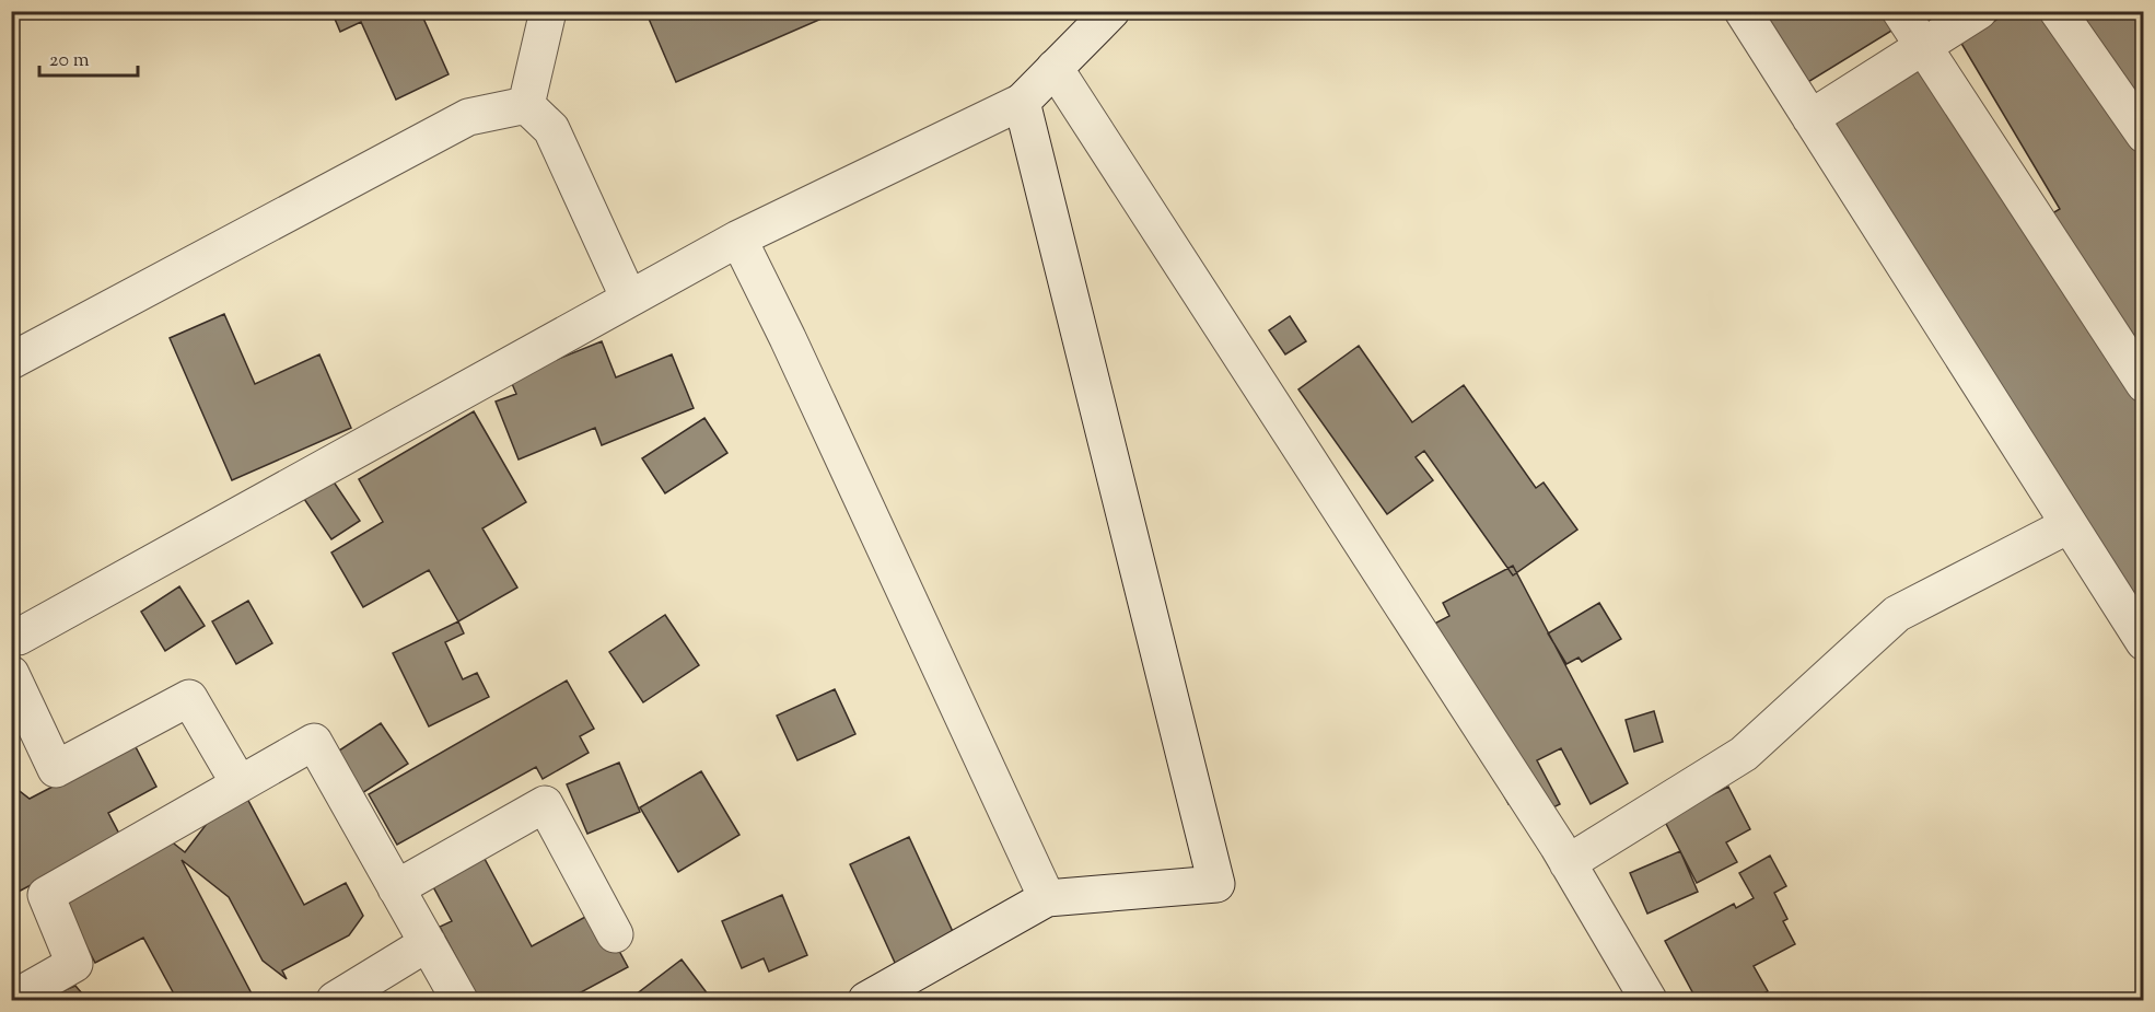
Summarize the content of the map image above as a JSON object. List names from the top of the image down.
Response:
{
  "scale_bar": "20 m"
}
